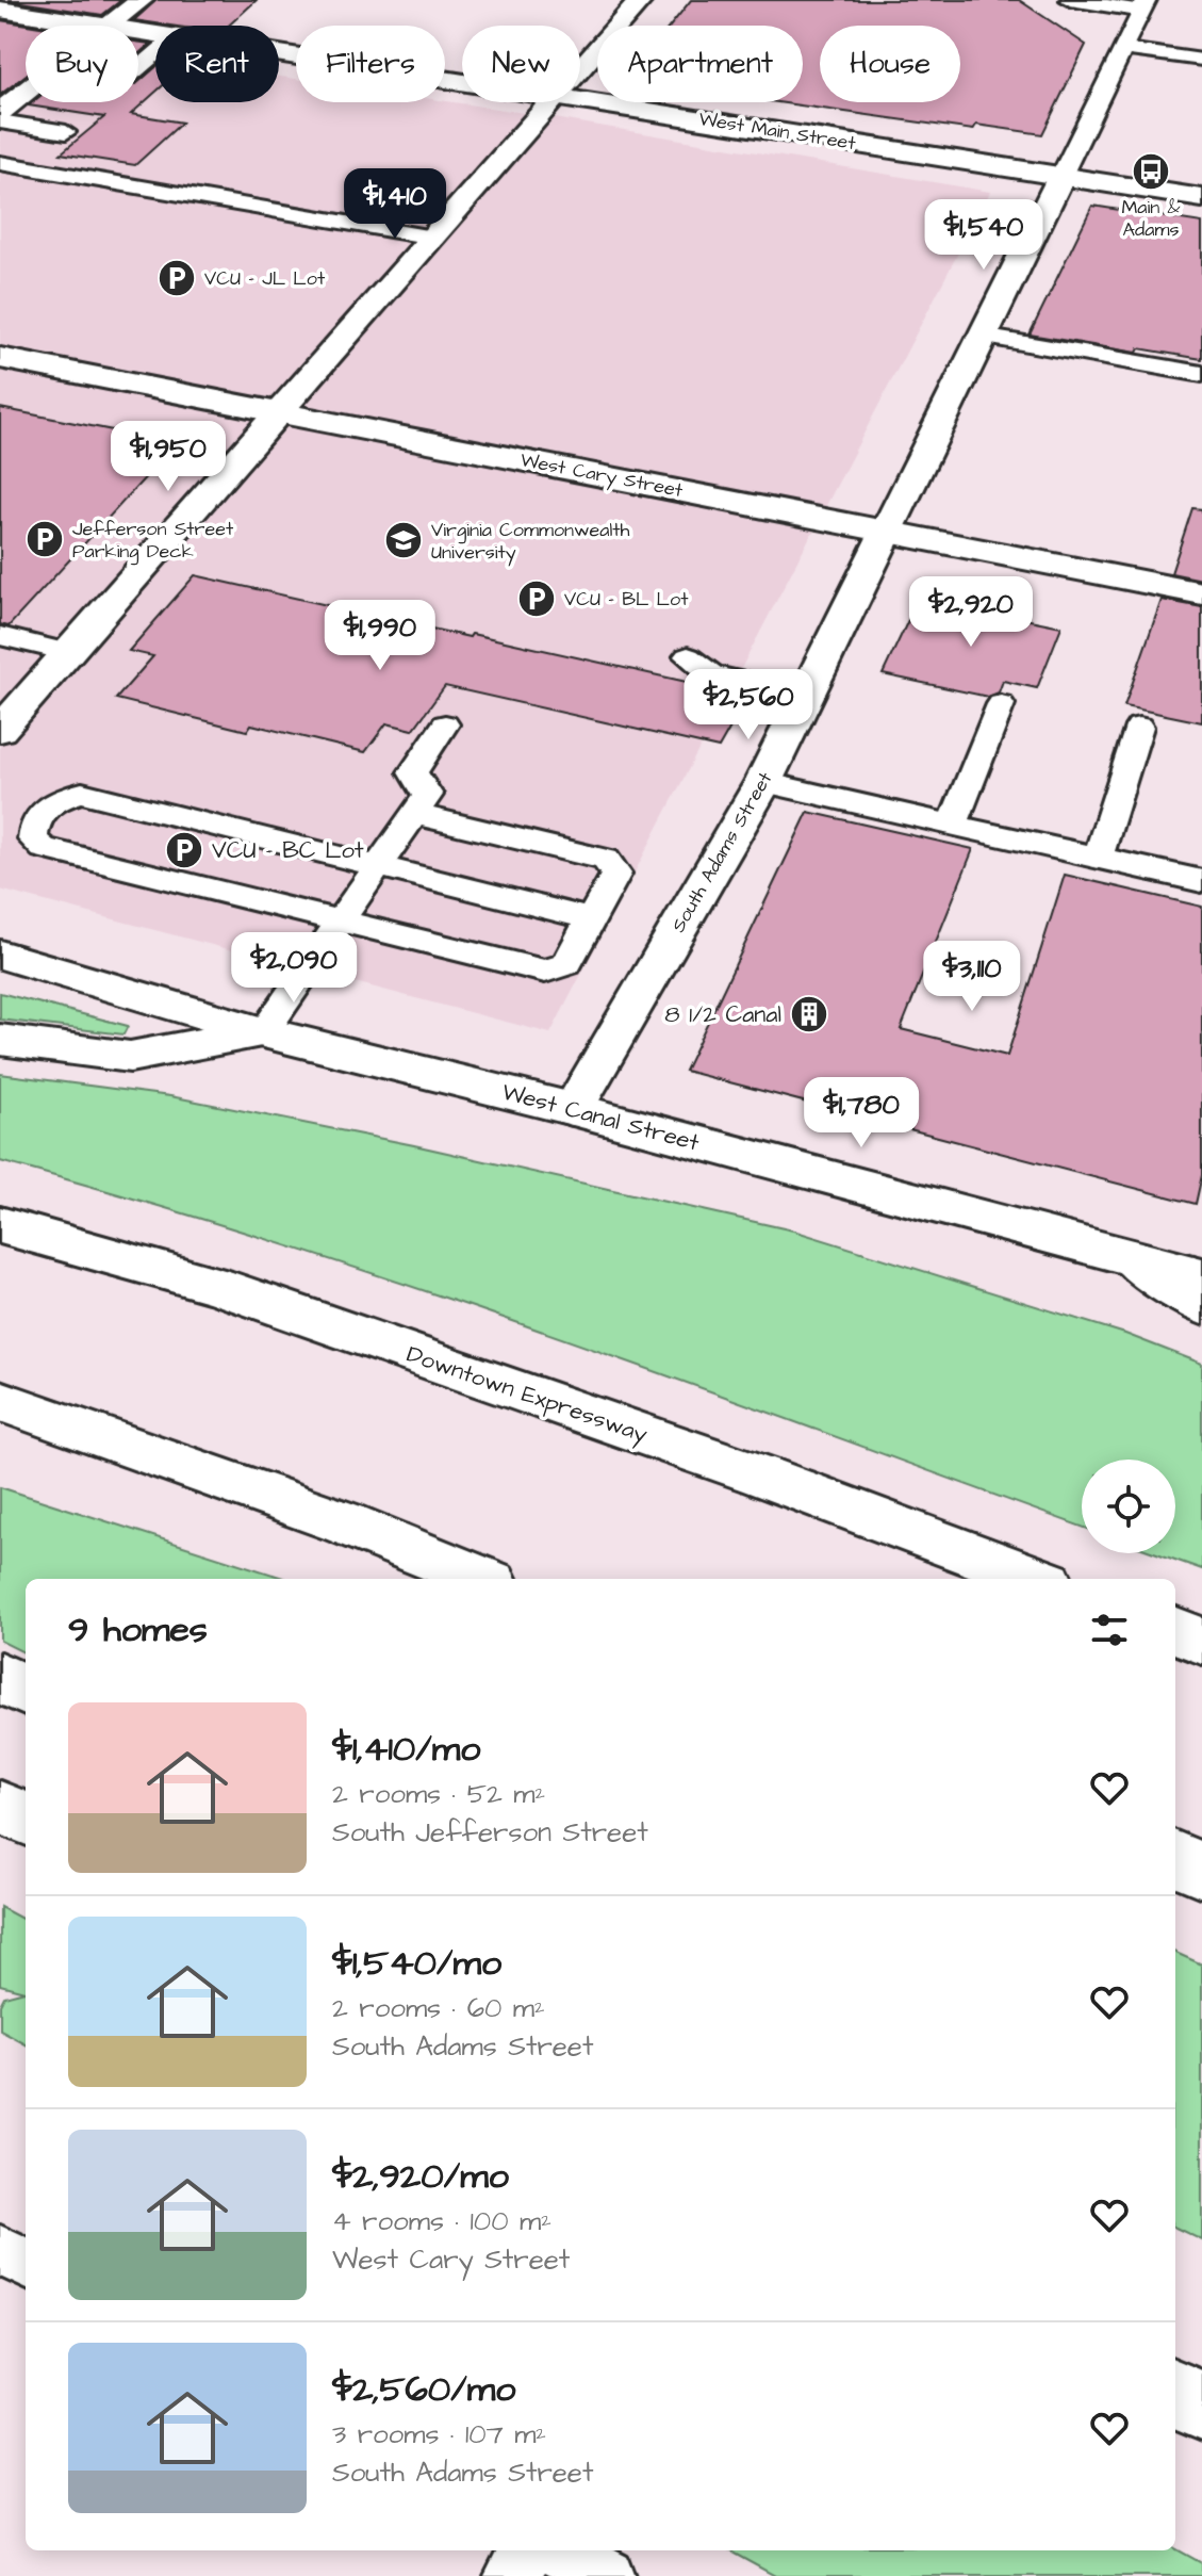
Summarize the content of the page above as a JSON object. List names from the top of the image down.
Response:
{
  "streets": {
    "main road": [
      "West Main Street",
      "West Cary Street",
      "South Adams Street",
      "West Canal Street",
      "Downtown Expressway"
    ]
  },
  "crossings": [
    ["West Main Street", "South Adams Street"],
    ["West Cary Street", "South Adams Street"],
    ["South Adams Street", "West Canal Street"]
  ],
  "places": {
    "bus stop": ["Main & Adams"],
    "parking": [
      "VCU - JL Lot",
      "Jefferson Street Parking Deck",
      "VCU - BL Lot",
      "VCU - BC Lot"
    ],
    "school or university": ["Virginia Commonwealth University"],
    "building": ["8 1/2 Canal"]
  },
  "page": {
    "chip": [
      "Buy",
      "Rent",
      "Filters",
      "New",
      "Apartment",
      "House"
    ],
    "price": [
      "$1,410",
      "$1,540",
      "$1,950",
      "$2,920",
      "$1,990",
      "$2,560",
      "$2,090",
      "$3,110",
      "$1,780"
    ],
    "heading": "9 homes",
    "list": [
      {
        "name": "$1,410/mo",
        "note": "2 rooms · 52 m² · South Jefferson Street"
      },
      {
        "name": "$1,540/mo",
        "note": "2 rooms · 60 m² · South Adams Street"
      },
      {
        "name": "$2,920/mo",
        "note": "4 rooms · 100 m² · West Cary Street"
      },
      {
        "name": "$2,560/mo",
        "note": "3 rooms · 107 m² · South Adams Street"
      }
    ]
  }
}
